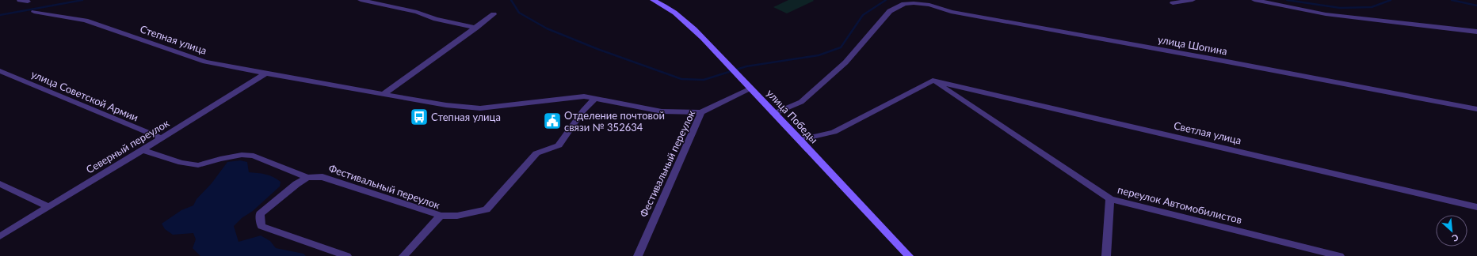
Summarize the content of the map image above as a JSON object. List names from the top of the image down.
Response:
{
  "streets": {
    "street": [
      "Степная улица",
      "улица Шопина",
      "улица Советской Армии",
      "улица Победы",
      "Светлая улица",
      "Северный переулок",
      "Фестивальный переулок",
      "переулок Автомобилистов"
    ]
  },
  "crossings": [
    ["Степная улица", "Северный переулок"],
    ["Степная улица", "Фестивальный переулок"],
    ["улица Шопина", "улица Победы"],
    ["улица Советской Армии", "Северный переулок"],
    ["улица Победы", "Фестивальный переулок"],
    ["Светлая улица", "переулок Автомобилистов"],
    ["Северный переулок", "Фестивальный переулок"]
  ],
  "places": {
    "bus stop": ["Степная улица"],
    "public building": ["Отделение почтовой связи № 352634"]
  },
  "north": "bottom right"
}
